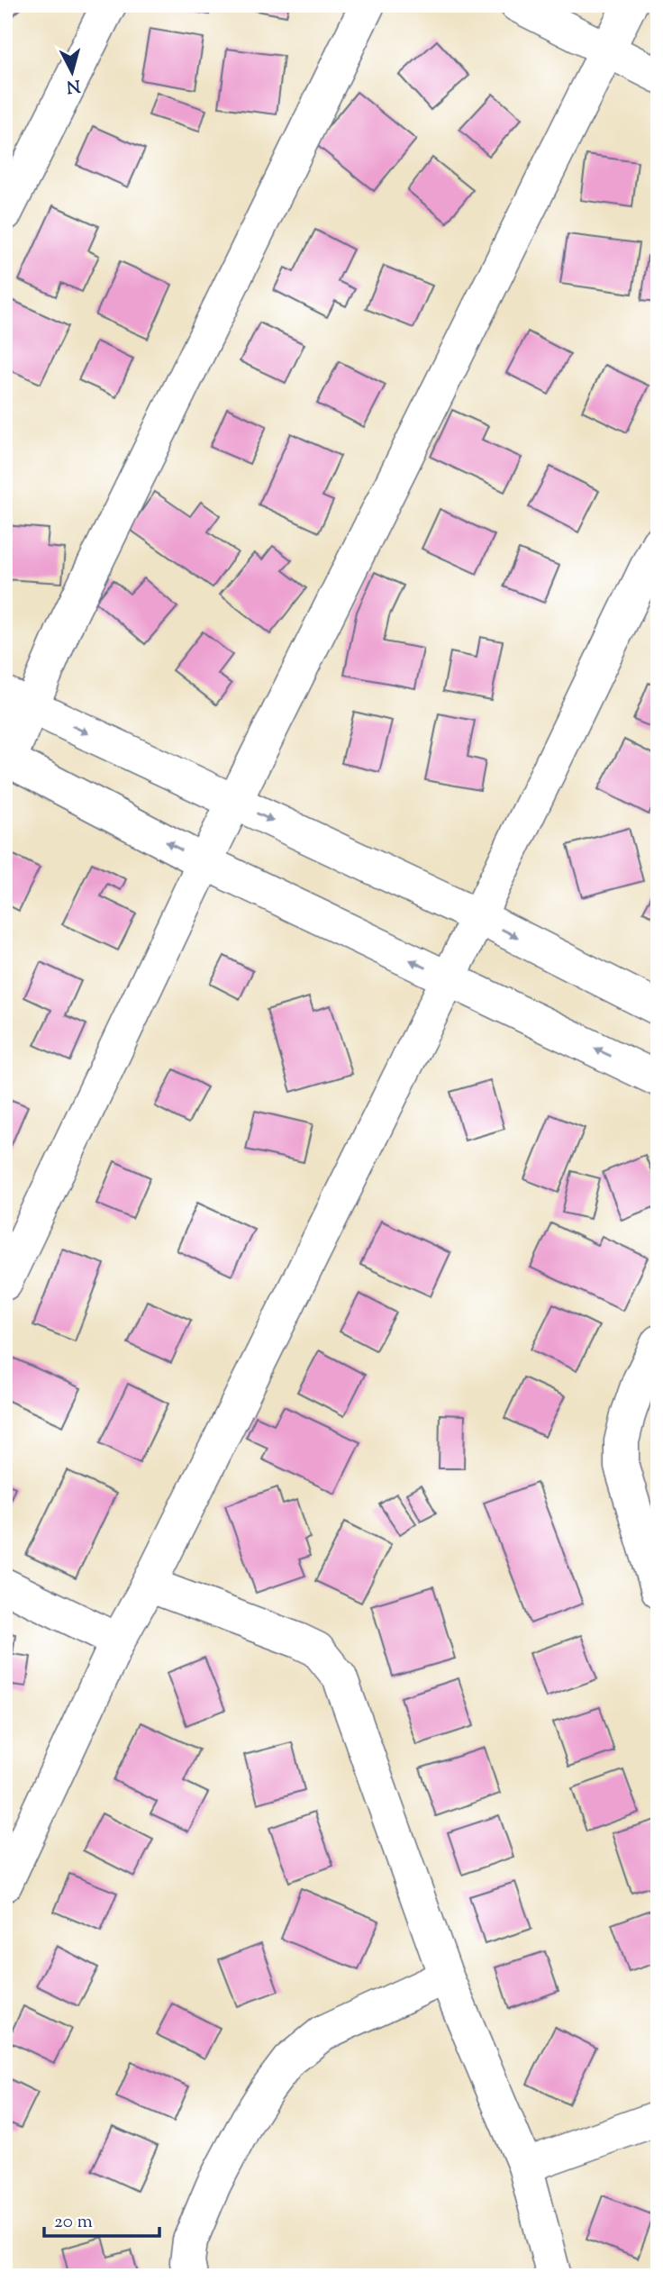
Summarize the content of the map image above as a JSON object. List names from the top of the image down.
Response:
{
  "scale_bar": "20 m",
  "north": "bottom"
}
